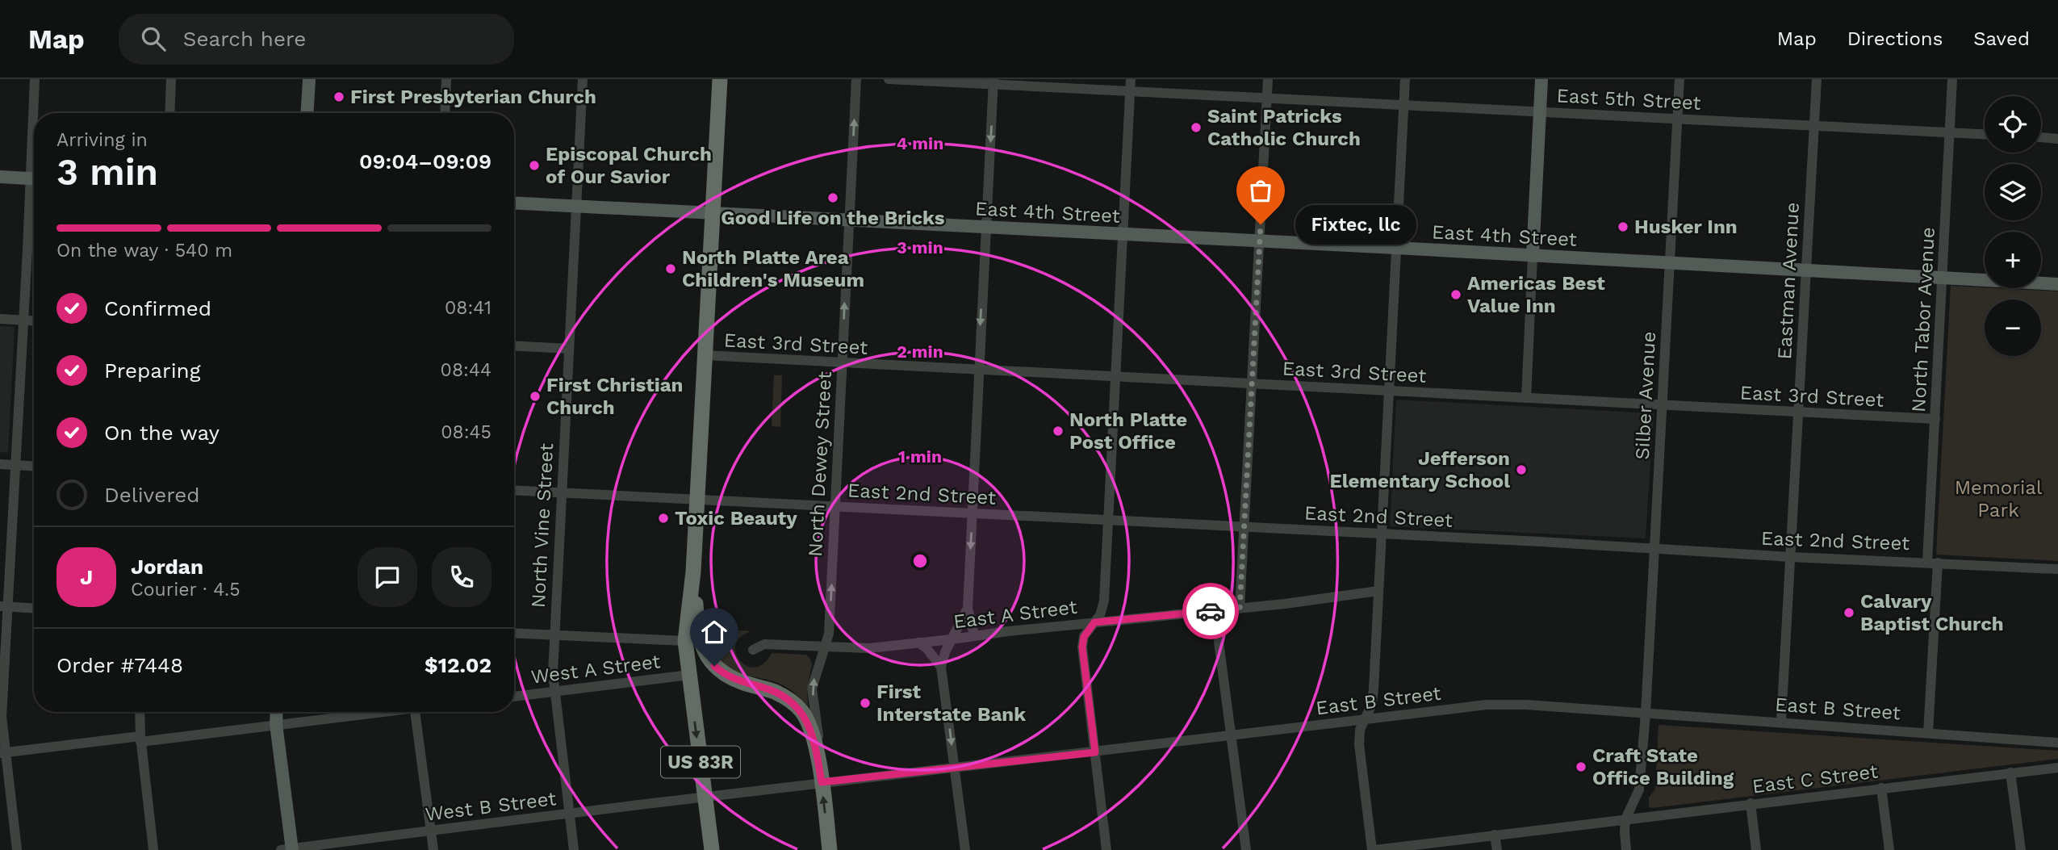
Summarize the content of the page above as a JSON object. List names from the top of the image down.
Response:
{
  "streets": {
    "highway": ["US 83R"],
    "main road": ["East 4th Street"],
    "street": [
      "East 5th Street",
      "Eastman Avenue",
      "North Tabor Avenue",
      "East 3rd Street",
      "Silber Avenue",
      "North Dewey Street",
      "East 2nd Street",
      "North Vine Street",
      "East A Street",
      "West A Street",
      "East B Street",
      "East C Street",
      "West B Street"
    ]
  },
  "crossings": [
    ["East 5th Street", "Eastman Avenue"],
    ["East 5th Street", "North Tabor Avenue"],
    ["East 5th Street", "Silber Avenue"],
    ["East 4th Street", "Eastman Avenue"],
    ["East 4th Street", "North Tabor Avenue"],
    ["East 4th Street", "Silber Avenue"],
    ["East 4th Street", "North Dewey Street"],
    ["East 4th Street", "North Vine Street"],
    ["Eastman Avenue", "East 3rd Street"],
    ["Eastman Avenue", "East 2nd Street"],
    ["Eastman Avenue", "East B Street"],
    ["North Tabor Avenue", "East 3rd Street"],
    ["North Tabor Avenue", "East 2nd Street"],
    ["North Tabor Avenue", "East B Street"],
    ["East 3rd Street", "Silber Avenue"],
    ["East 3rd Street", "North Dewey Street"],
    ["Silber Avenue", "East 2nd Street"],
    ["Silber Avenue", "East B Street"],
    ["Silber Avenue", "East C Street"],
    ["North Dewey Street", "East 2nd Street"],
    ["North Dewey Street", "East A Street"],
    ["East 2nd Street", "North Vine Street"],
    ["North Vine Street", "West A Street"],
    ["North Vine Street", "West B Street"],
    ["West A Street", "US 83R"],
    ["East B Street", "US 83R"],
    ["East B Street", "West B Street"],
    ["US 83R", "West B Street"]
  ],
  "one_way": ["North Dewey Street"],
  "parks": ["Memorial Park"],
  "places": [
    "First Presbyterian Church",
    "Saint Patricks Catholic Church",
    "Episcopal Church of Our Savior",
    "Good Life on the Bricks",
    "Fixtec, llc",
    "Husker Inn",
    "North Platte Area Children's Museum",
    "Americas Best Value Inn",
    "First Christian Church",
    "North Platte Post Office",
    "Jefferson Elementary School",
    "Toxic Beauty",
    "Calvary Baptist Church",
    "First Interstate Bank",
    "Craft State Office Building"
  ],
  "page": {
    "header": "Map",
    "search": "Search here",
    "nav": ["Map", "Directions", "Saved"],
    "map_buttons": ["+", "−"],
    "heading": ["3 min", "Arriving in", "09:04–09:09"],
    "panel": [
      "Jordan",
      "Courier · 4.5",
      "Order #7448",
      "$12.02"
    ],
    "bubble": "Fixtec, llc",
    "bar": "On the way · 540 m",
    "list": [
      ["Confirmed", "08:41"],
      ["Preparing", "08:44"],
      ["On the way", "08:45"],
      "Delivered"
    ],
    "round": "J"
  },
  "rings": [
    "4 min",
    "3 min",
    "2 min",
    "1 min"
  ]
}
